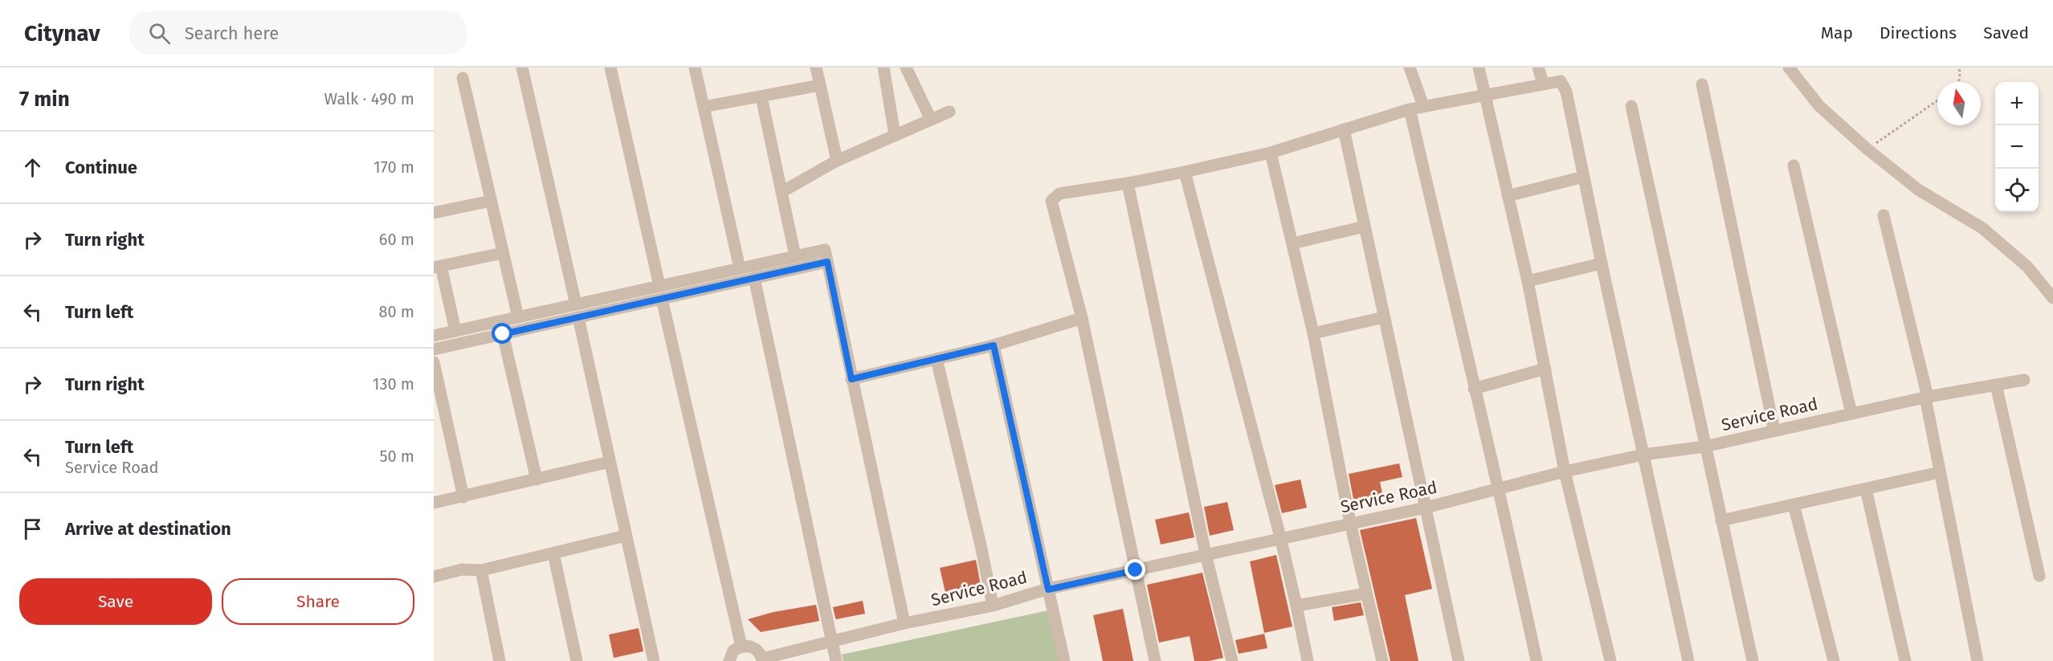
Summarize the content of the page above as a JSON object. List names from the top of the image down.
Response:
{
  "streets": {
    "street": ["Service Road"]
  },
  "north": "top",
  "page": {
    "header": "Citynav",
    "search": "Search here",
    "nav": ["Map", "Directions", "Saved"],
    "heading": ["7 min", "Walk · 490 m"],
    "map_buttons": ["+", "−"],
    "list": [
      ["Continue", "170 m"],
      ["Turn right", "60 m"],
      ["Turn left", "80 m"],
      ["Turn right", "130 m"],
      ["Turn left", "Service Road", "50 m"],
      "Arrive at destination"
    ],
    "buttons": ["Save", "Share"]
  }
}
